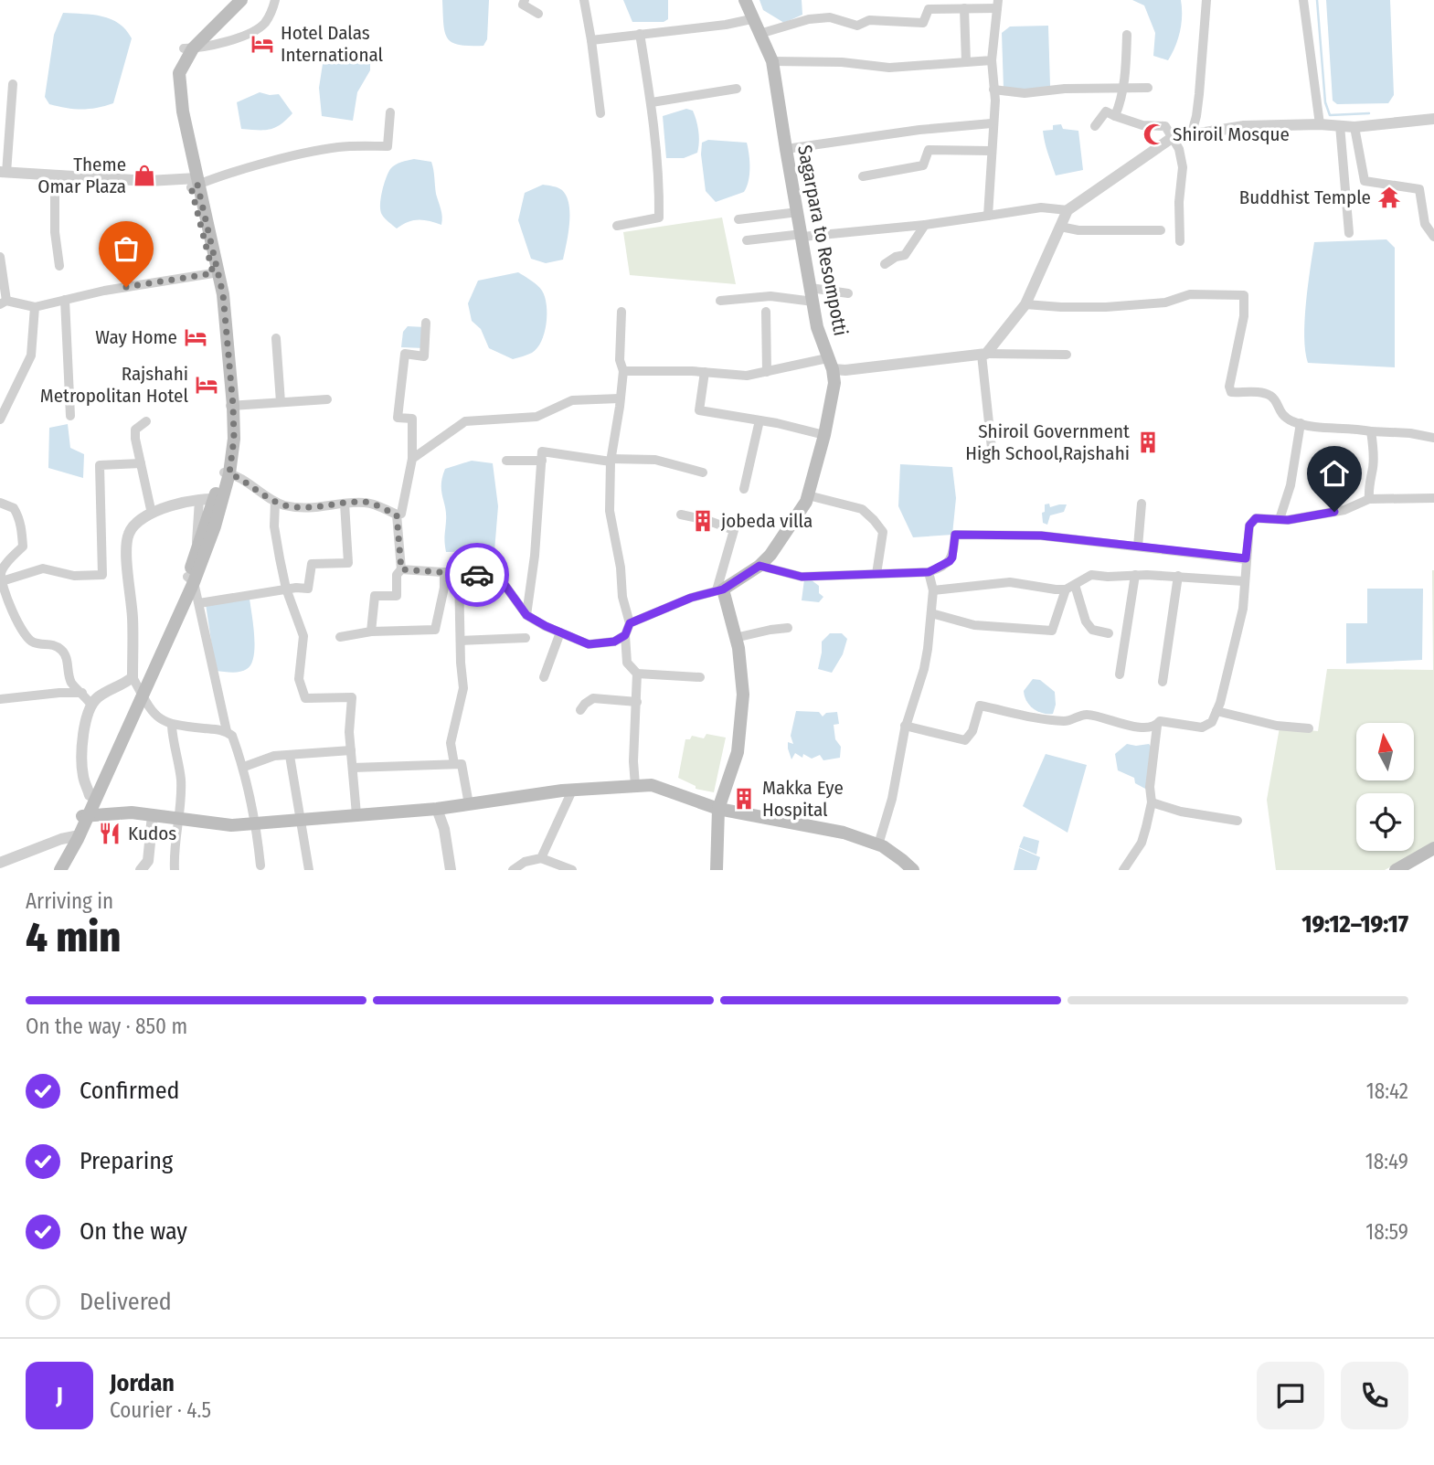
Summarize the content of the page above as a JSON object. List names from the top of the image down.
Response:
{
  "streets": {
    "main road": ["Sagarpara to Resompotti"]
  },
  "places": {
    "hotel": ["Hotel Dalas International", "Way Home", "Rajshahi Metropolitan Hotel"],
    "mosque": ["Shiroil Mosque"],
    "shop": ["Theme Omar Plaza"],
    "temple": ["Buddhist Temple"],
    "building": ["Shiroil Government High School,Rajshahi", "jobeda villa", "Makka Eye Hospital"],
    "restaurant": ["Kudos"]
  },
  "north": "top",
  "page": {
    "heading": ["4 min", "Arriving in", "19:12–19:17"],
    "panel": ["Jordan", "Courier · 4.5"],
    "bar": "On the way · 850 m",
    "list": [
      ["Confirmed", "18:42"],
      ["Preparing", "18:49"],
      ["On the way", "18:59"],
      "Delivered"
    ],
    "round": "J"
  }
}
